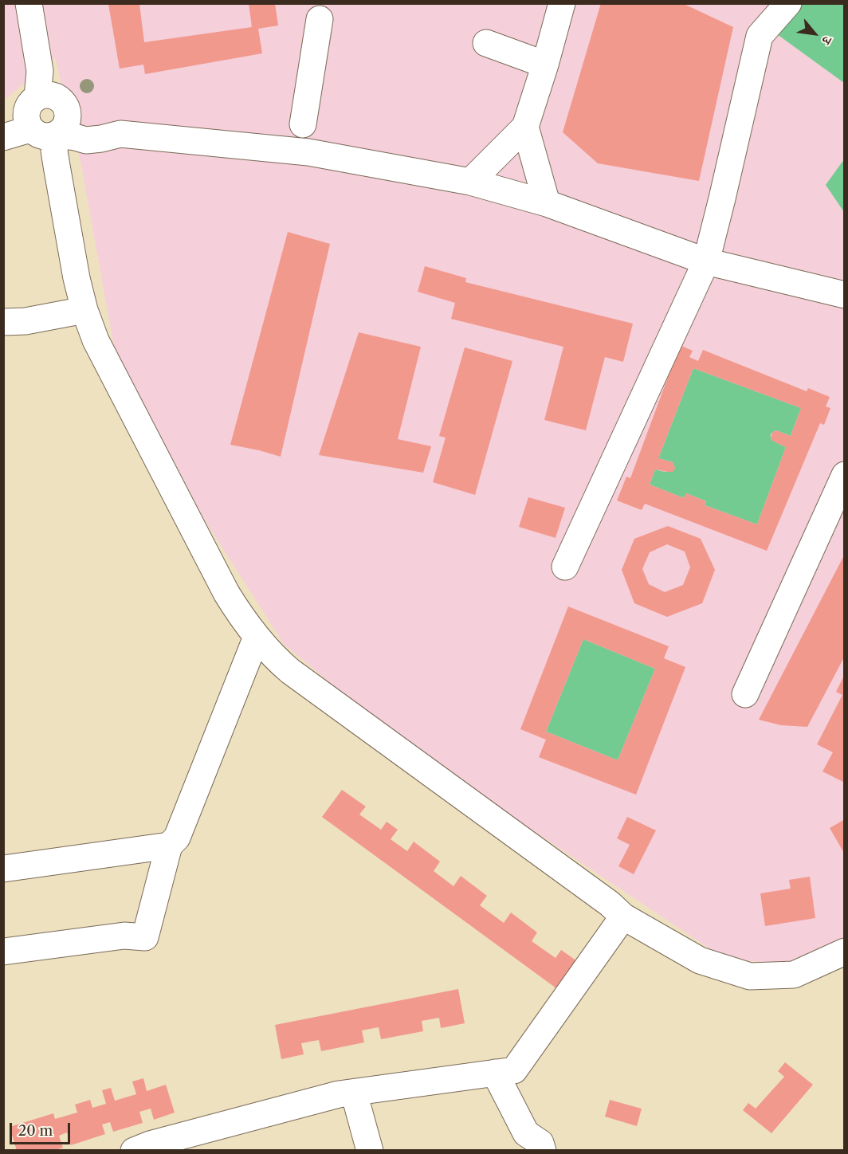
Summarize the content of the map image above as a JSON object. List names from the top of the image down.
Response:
{
  "scale_bar": "20 m",
  "north": "bottom right"
}
